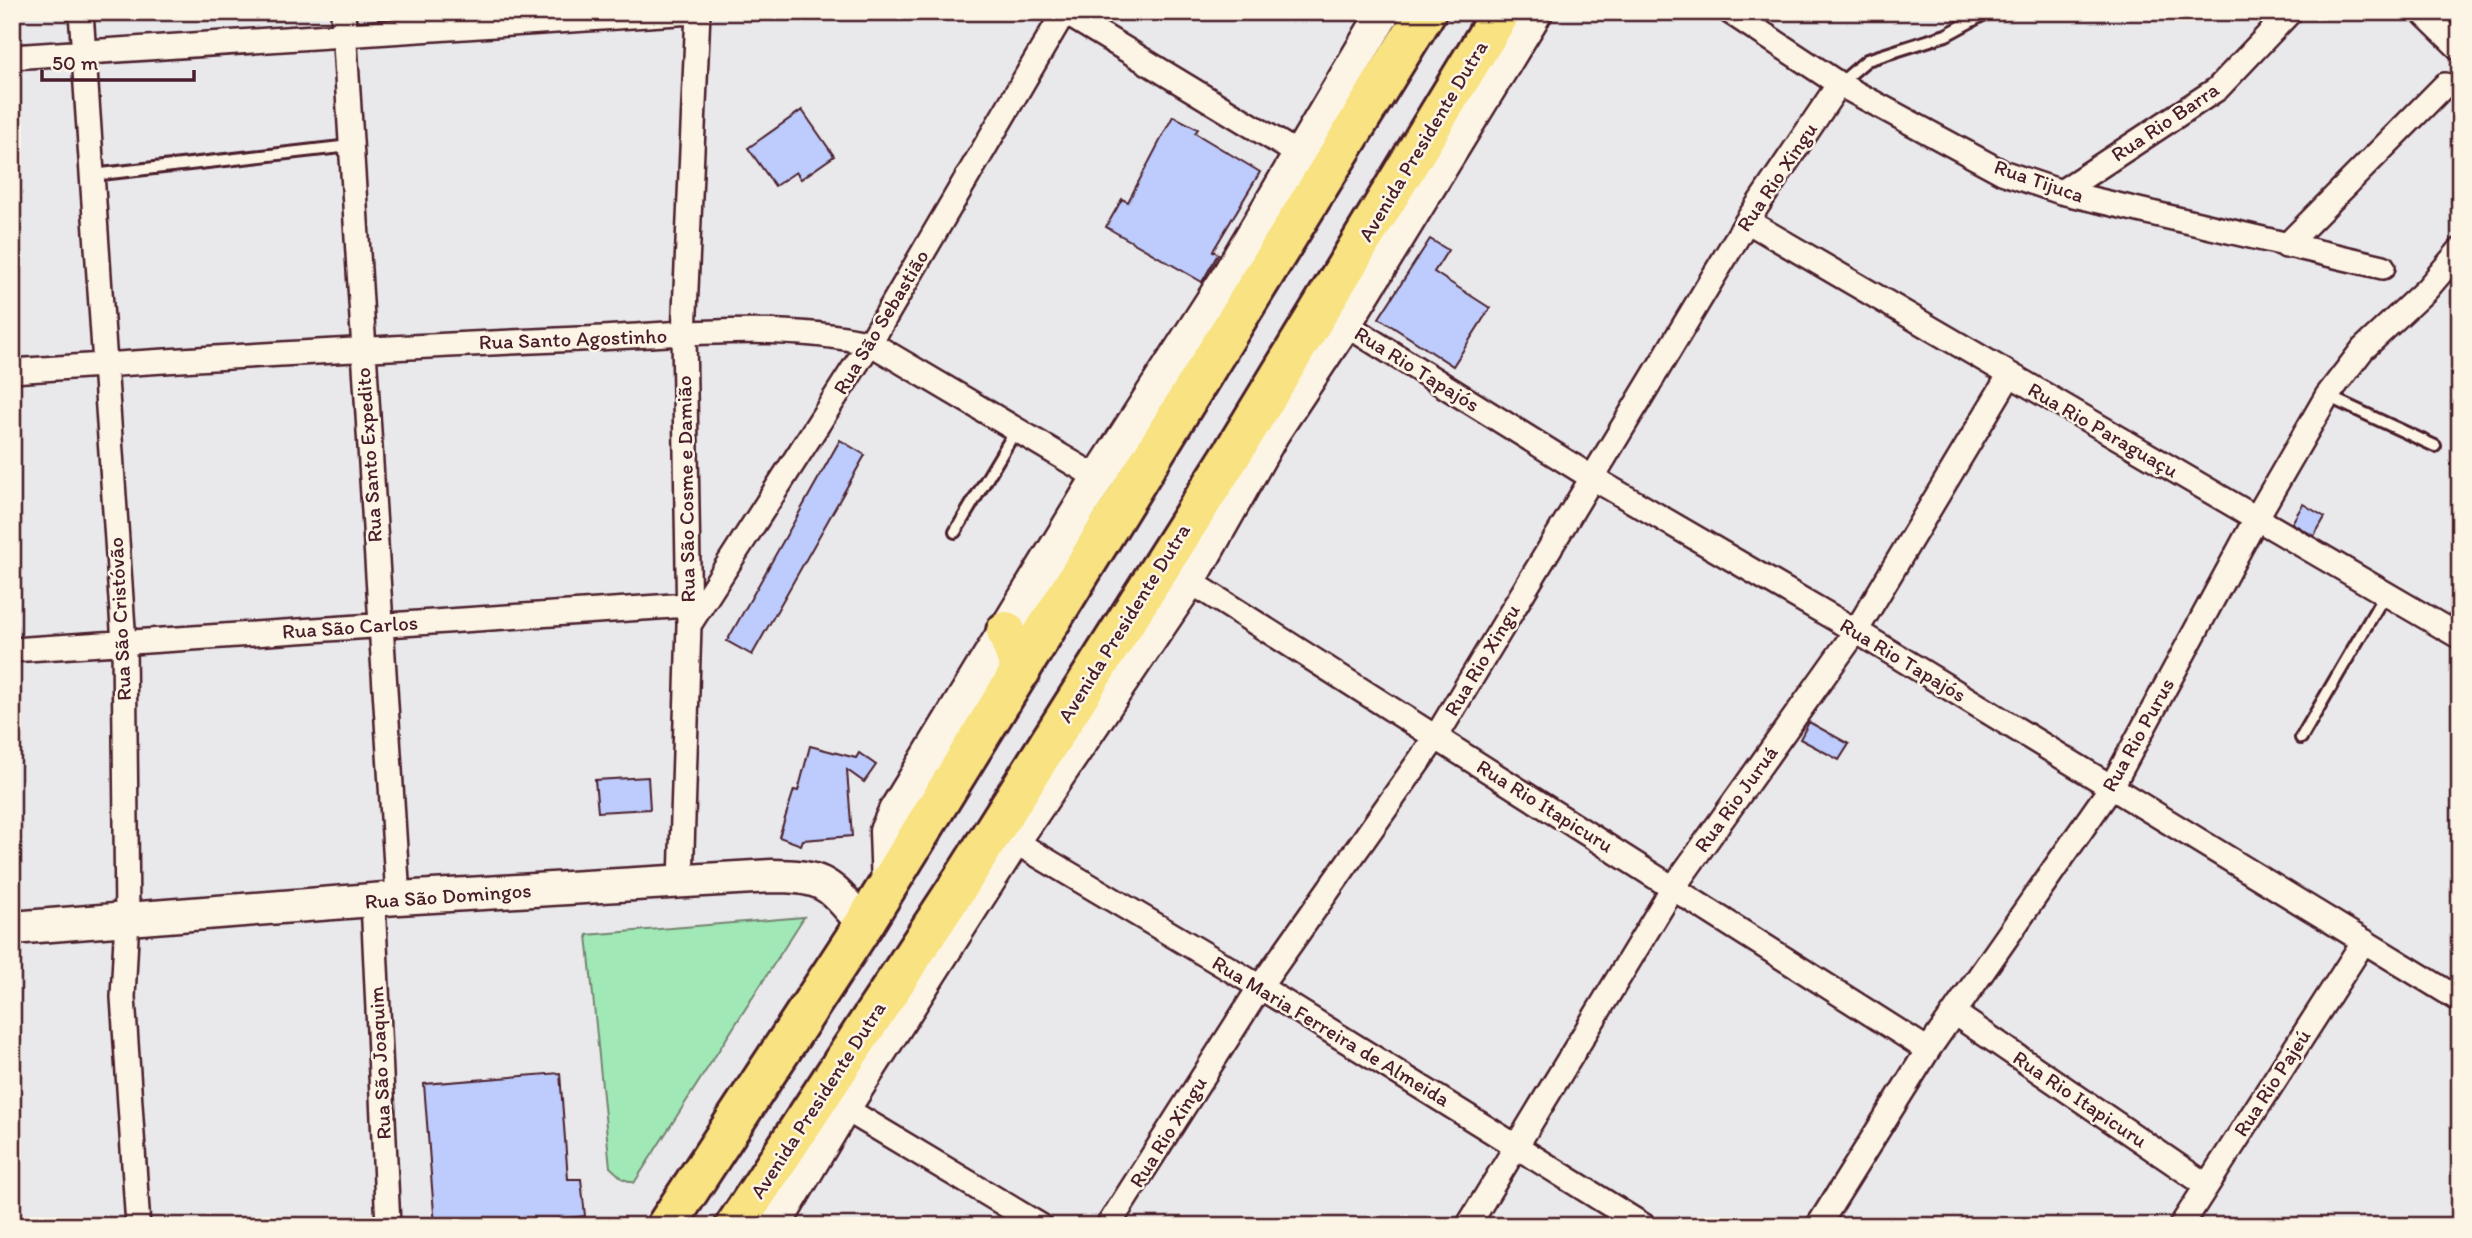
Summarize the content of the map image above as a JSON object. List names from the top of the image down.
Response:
{
  "streets": {
    "highway": ["Avenida Presidente Dutra"],
    "street": [
      "Rua Rio Barra",
      "Rua Rio Xingu",
      "Rua Tijuca",
      "Rua São Sebastião",
      "Rua Santo Agostinho",
      "Rua Rio Tapajós",
      "Rua Rio Paraguaçu",
      "Rua Santo Expedito",
      "Rua São Cosme e Damião",
      "Rua São Cristóvão",
      "Rua São Carlos",
      "Rua Rio Purus",
      "Rua Rio Juruá",
      "Rua Rio Itapicuru",
      "Rua São Domingos",
      "Rua Maria Ferreira de Almeida",
      "Rua São Joaquim",
      "Rua Rio Pajeú"
    ]
  },
  "crossings": [
    ["Rua Rio Barra", "Rua Tijuca"],
    ["Avenida Presidente Dutra", "Rua Rio Tapajós"],
    ["Avenida Presidente Dutra", "Rua Rio Itapicuru"],
    ["Avenida Presidente Dutra", "Rua Maria Ferreira de Almeida"],
    ["Rua Rio Xingu", "Rua Tijuca"],
    ["Rua Rio Xingu", "Rua Rio Tapajós"],
    ["Rua Rio Xingu", "Rua Rio Paraguaçu"],
    ["Rua Rio Xingu", "Rua Rio Itapicuru"],
    ["Rua Rio Xingu", "Rua Maria Ferreira de Almeida"],
    ["Rua São Sebastião", "Rua Santo Agostinho"],
    ["Rua São Sebastião", "Rua São Cosme e Damião"],
    ["Rua São Sebastião", "Rua São Carlos"],
    ["Rua Santo Agostinho", "Rua Santo Expedito"],
    ["Rua Santo Agostinho", "Rua São Cosme e Damião"],
    ["Rua Santo Agostinho", "Rua São Cristóvão"],
    ["Rua Rio Tapajós", "Rua Rio Purus"],
    ["Rua Rio Tapajós", "Rua Rio Juruá"],
    ["Rua Rio Tapajós", "Rua Rio Pajeú"],
    ["Rua Rio Paraguaçu", "Rua Rio Purus"],
    ["Rua Rio Paraguaçu", "Rua Rio Juruá"],
    ["Rua Santo Expedito", "Rua São Carlos"],
    ["Rua Santo Expedito", "Rua São Domingos"],
    ["Rua Santo Expedito", "Rua São Joaquim"],
    ["Rua São Cosme e Damião", "Rua São Carlos"],
    ["Rua São Cosme e Damião", "Rua São Domingos"],
    ["Rua São Cristóvão", "Rua São Carlos"],
    ["Rua São Cristóvão", "Rua São Domingos"],
    ["Rua Rio Purus", "Rua Rio Itapicuru"],
    ["Rua Rio Juruá", "Rua Rio Itapicuru"],
    ["Rua Rio Juruá", "Rua Maria Ferreira de Almeida"],
    ["Rua Rio Itapicuru", "Rua Rio Pajeú"],
    ["Rua São Domingos", "Rua São Joaquim"]
  ],
  "scale_bar": "50 m"
}
